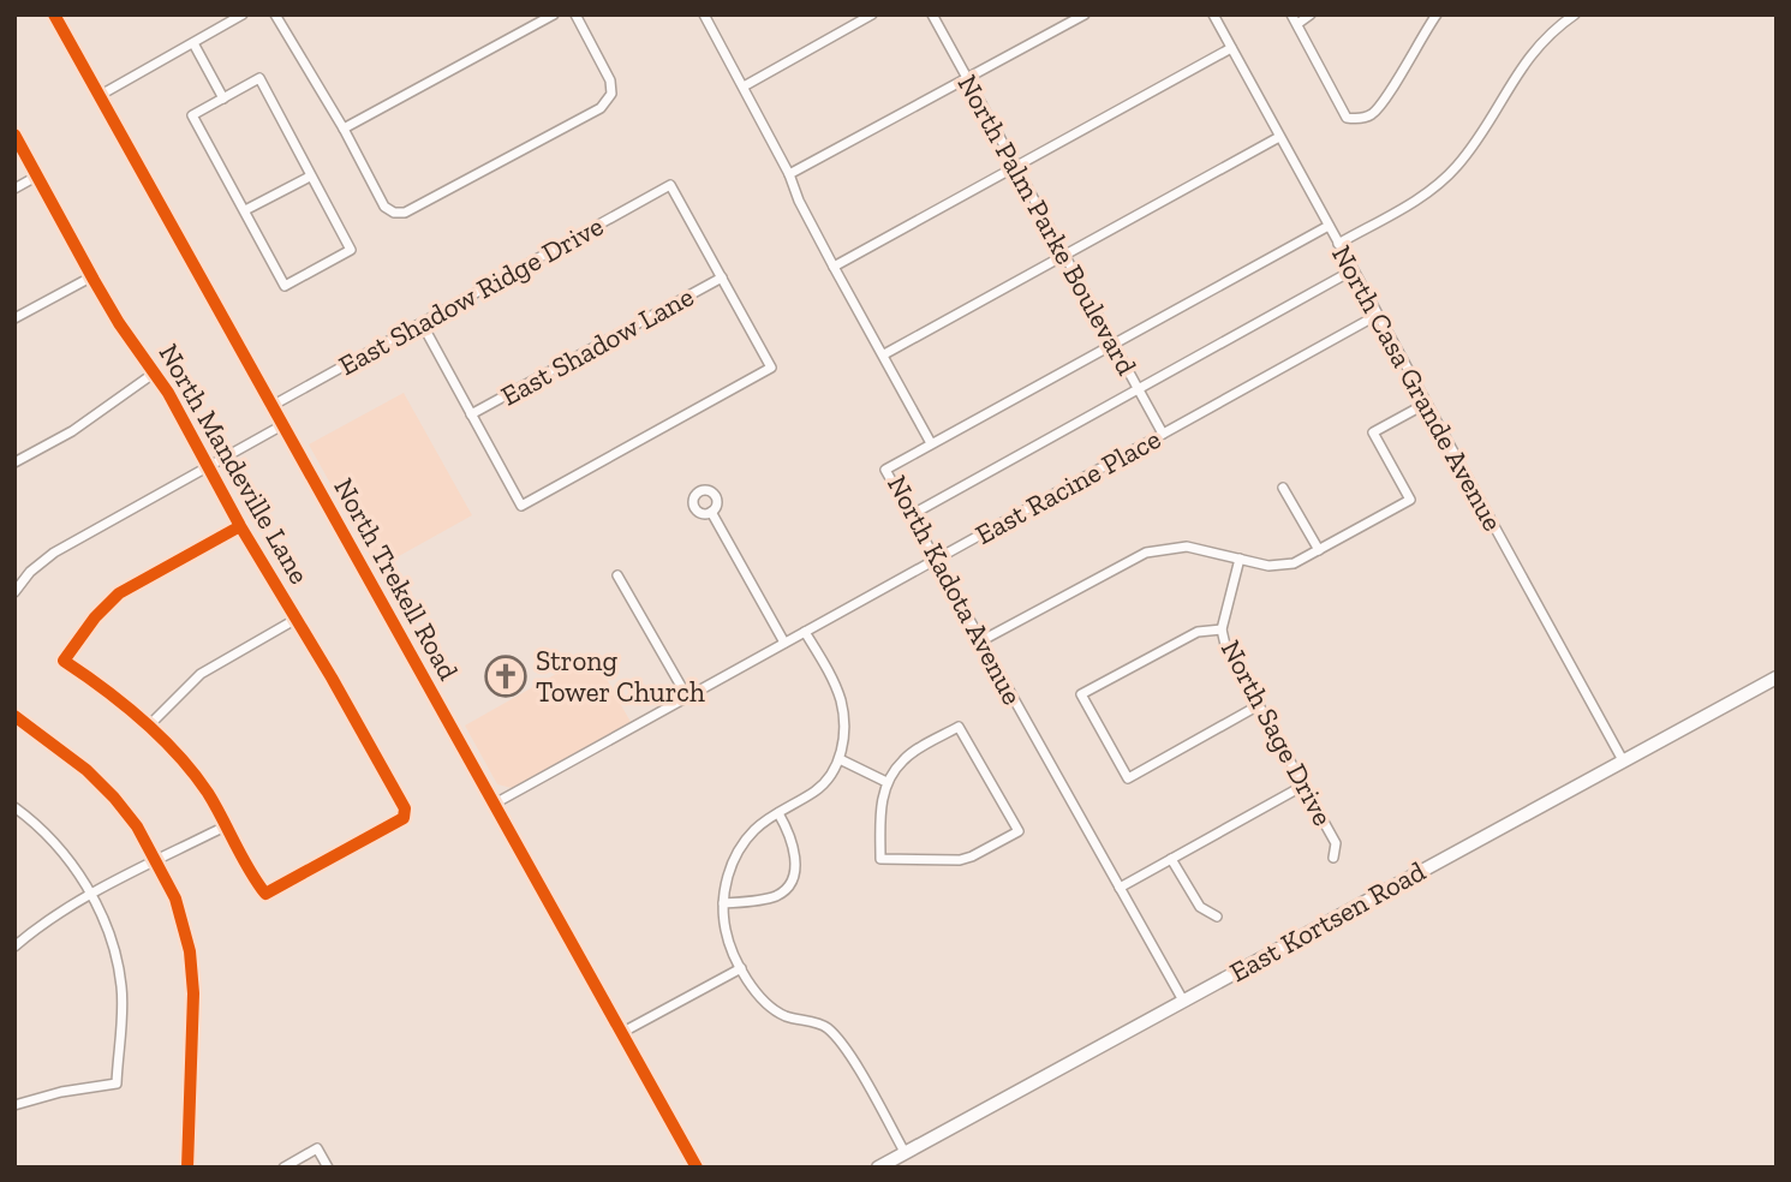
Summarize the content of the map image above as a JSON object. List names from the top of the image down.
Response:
{
  "streets": {
    "street": [
      "North Palm Parke Boulevard",
      "East Shadow Ridge Drive",
      "East Shadow Lane",
      "North Casa Grande Avenue",
      "North Mandeville Lane",
      "East Racine Place",
      "North Trekell Road",
      "North Kadota Avenue",
      "North Sage Drive",
      "East Kortsen Road"
    ]
  },
  "crossings": [
    ["North Palm Parke Boulevard", "East Racine Place"],
    ["East Shadow Ridge Drive", "East Shadow Lane"],
    ["East Shadow Ridge Drive", "North Trekell Road"],
    ["North Casa Grande Avenue", "East Racine Place"],
    ["North Casa Grande Avenue", "East Kortsen Road"],
    ["East Racine Place", "North Trekell Road"],
    ["East Racine Place", "North Kadota Avenue"],
    ["North Kadota Avenue", "East Kortsen Road"]
  ],
  "places": {
    "church": ["Strong Tower Church"]
  }
}
